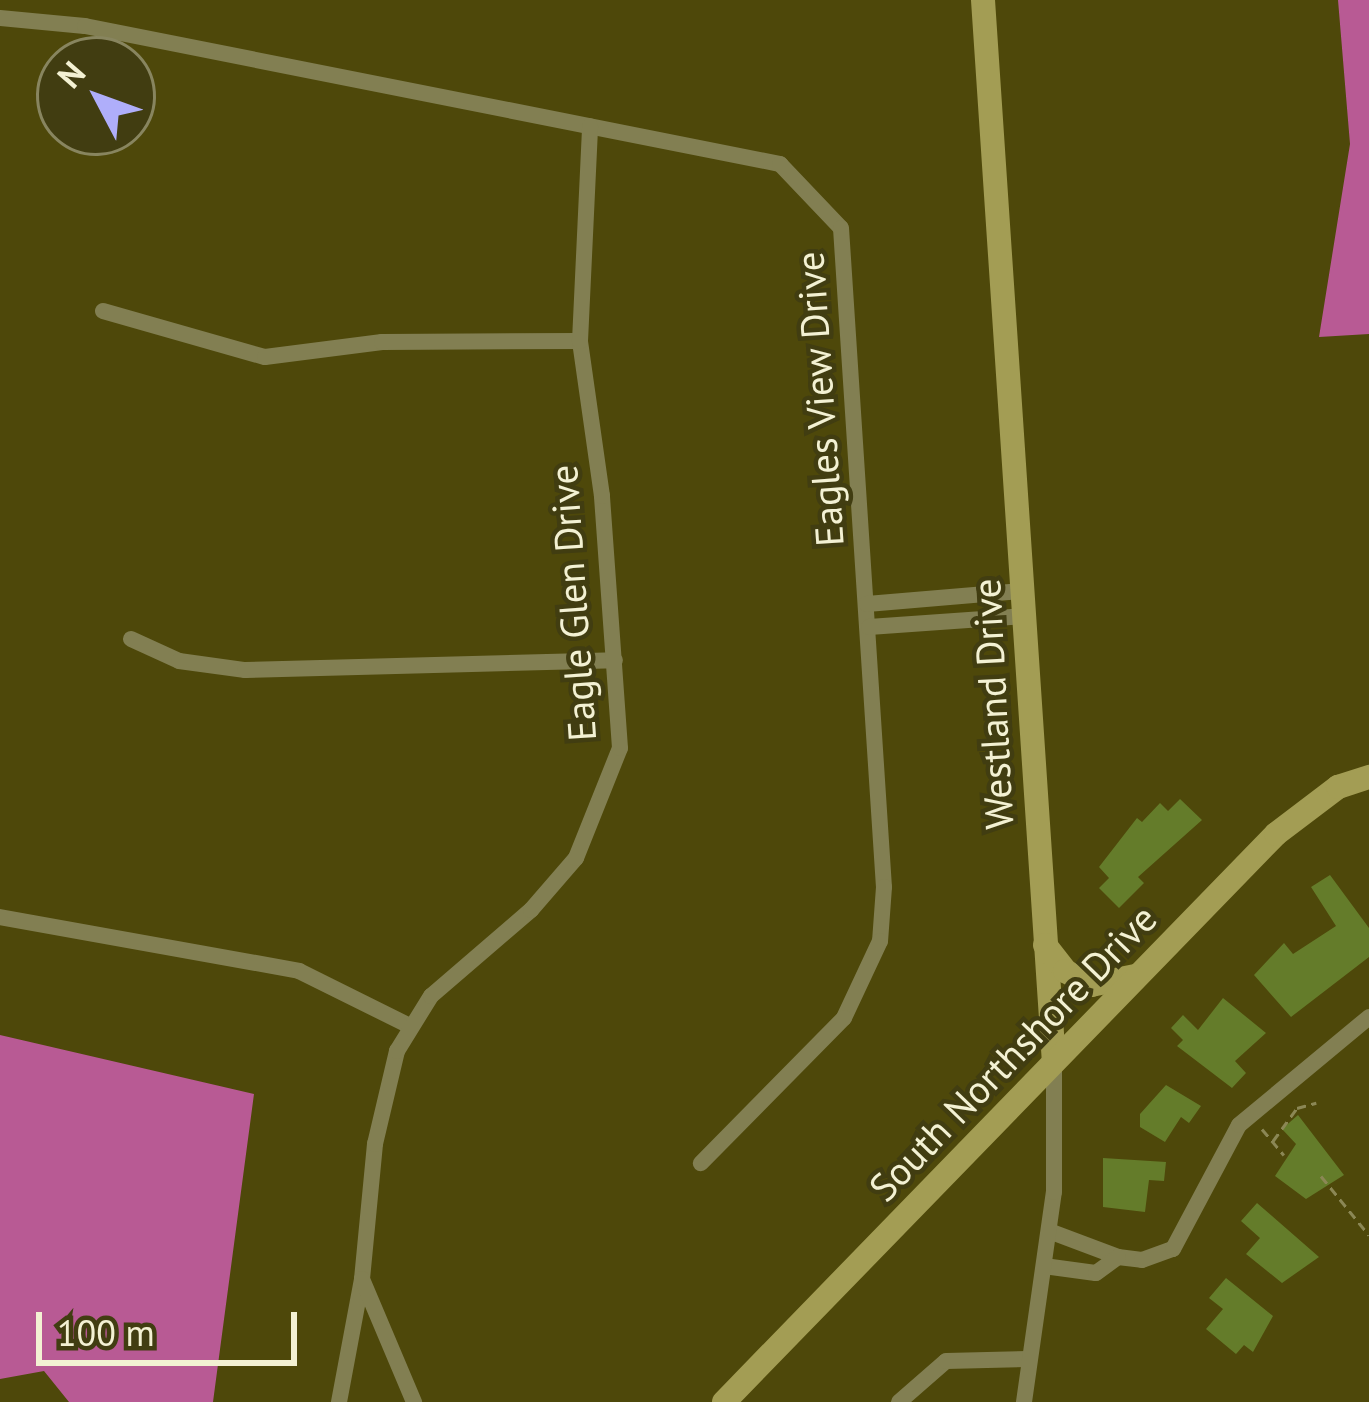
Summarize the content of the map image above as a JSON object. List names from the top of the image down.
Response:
{
  "streets": {
    "main road": ["Westland Drive", "South Northshore Drive"],
    "street": ["Eagles View Drive", "Eagle Glen Drive"]
  },
  "crossings": [
    ["Eagles View Drive", "Eagle Glen Drive"],
    ["Westland Drive", "South Northshore Drive"]
  ],
  "scale_bar": "100 m",
  "north": "top left"
}
